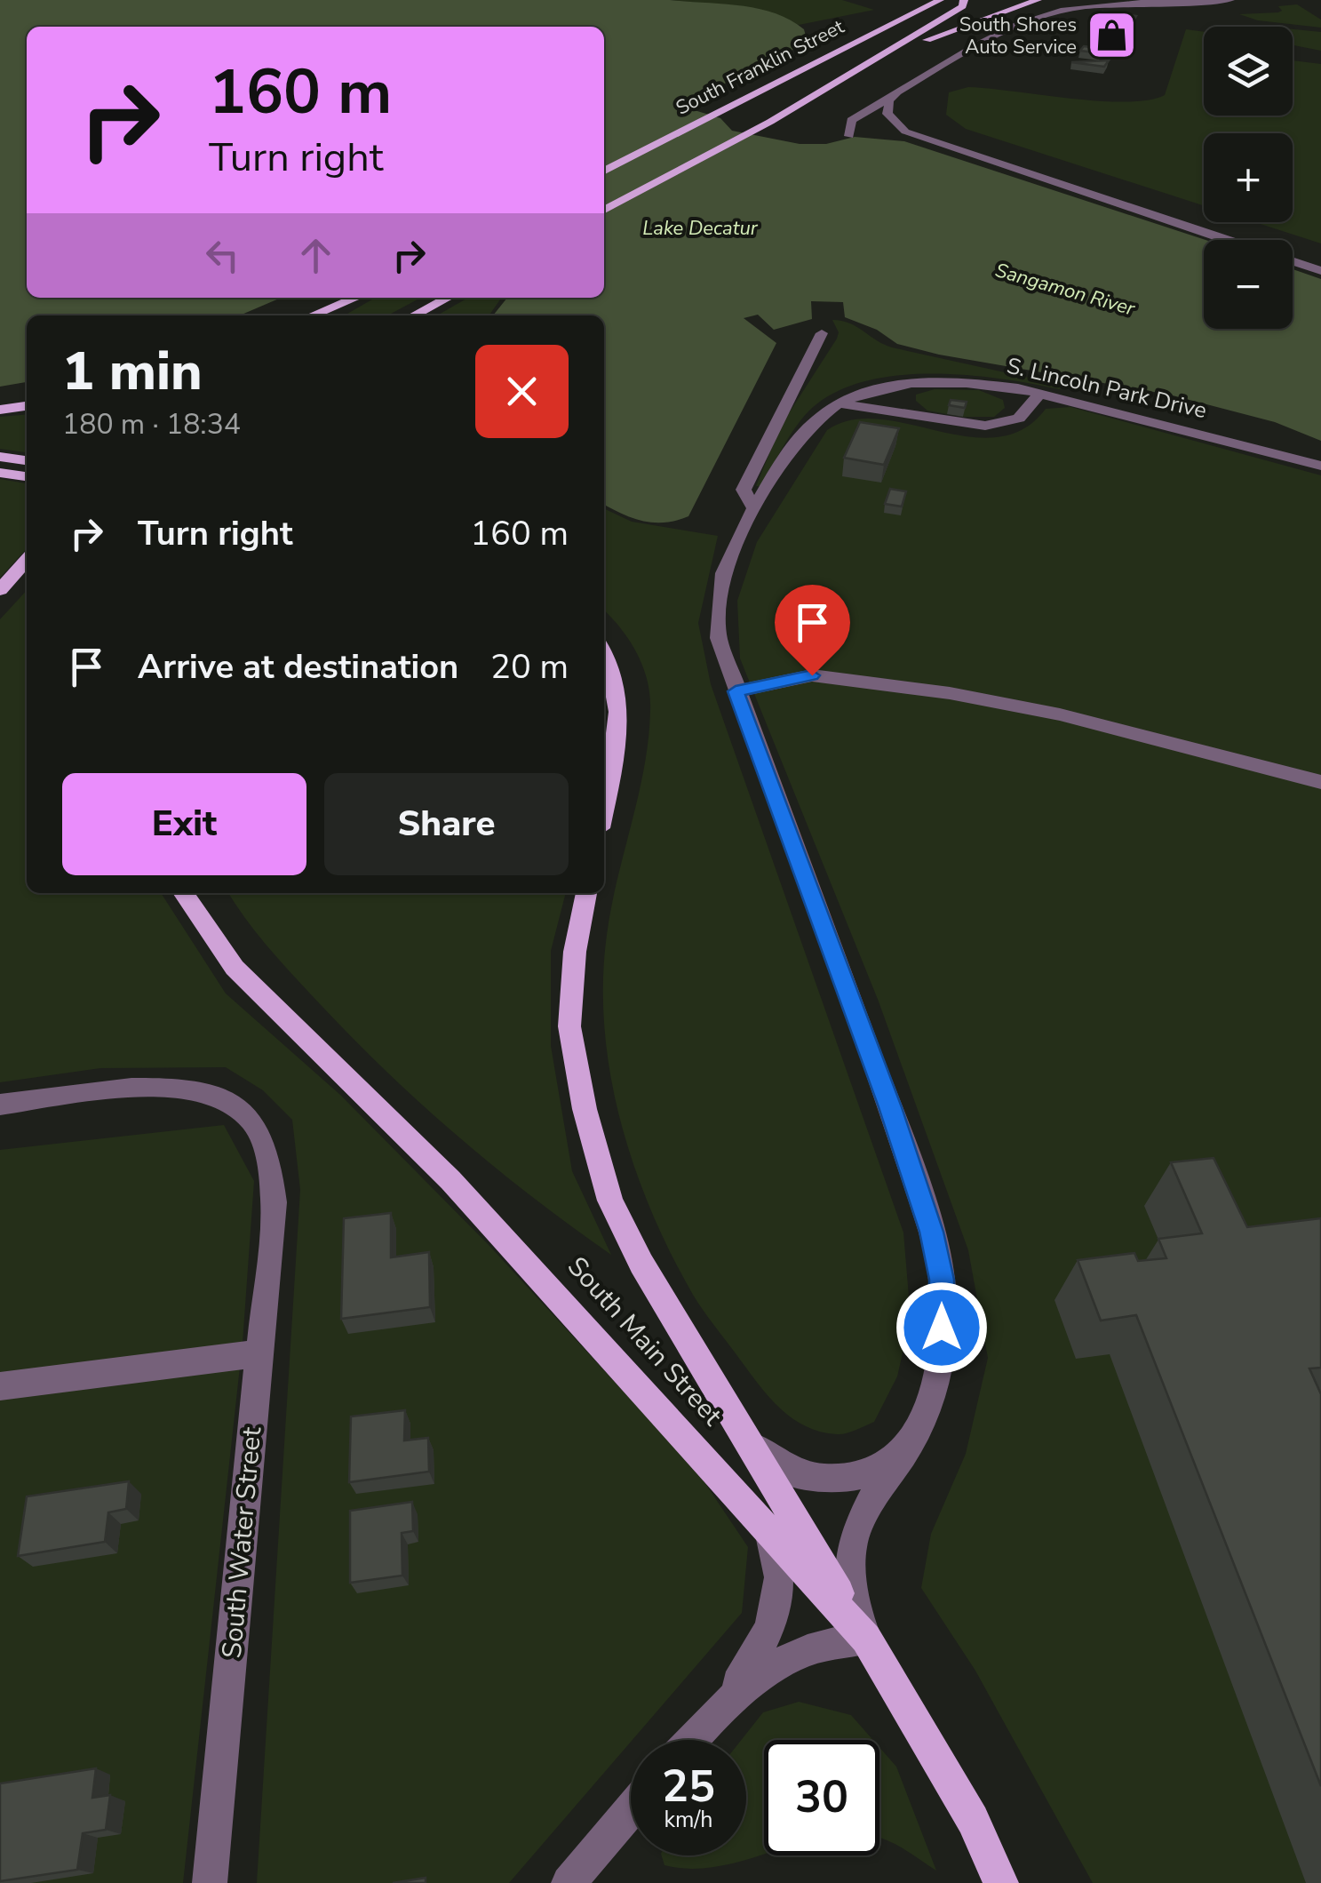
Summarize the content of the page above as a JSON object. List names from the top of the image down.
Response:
{
  "streets": {
    "main road": ["South Franklin Street", "South Main Street"],
    "street": ["S. Lincoln Park Drive", "South Water Street"]
  },
  "crossings": [
    ["S. Lincoln Park Drive", "South Main Street"]
  ],
  "water": ["Lake Decatur", "Sangamon River"],
  "places": {
    "shop": ["South Shores Auto Service"]
  },
  "page": {
    "map_buttons": ["+", "−"],
    "turn": ["160 m", "Turn right"],
    "heading": ["1 min", "180 m · 18:34"],
    "list": [
      {
        "name": "Turn right",
        "value": "160 m"
      },
      {
        "name": "Arrive at destination",
        "value": "20 m"
      }
    ],
    "buttons": ["Exit", "Share"],
    "speed": "25 km/h",
    "limit": "30"
  }
}
